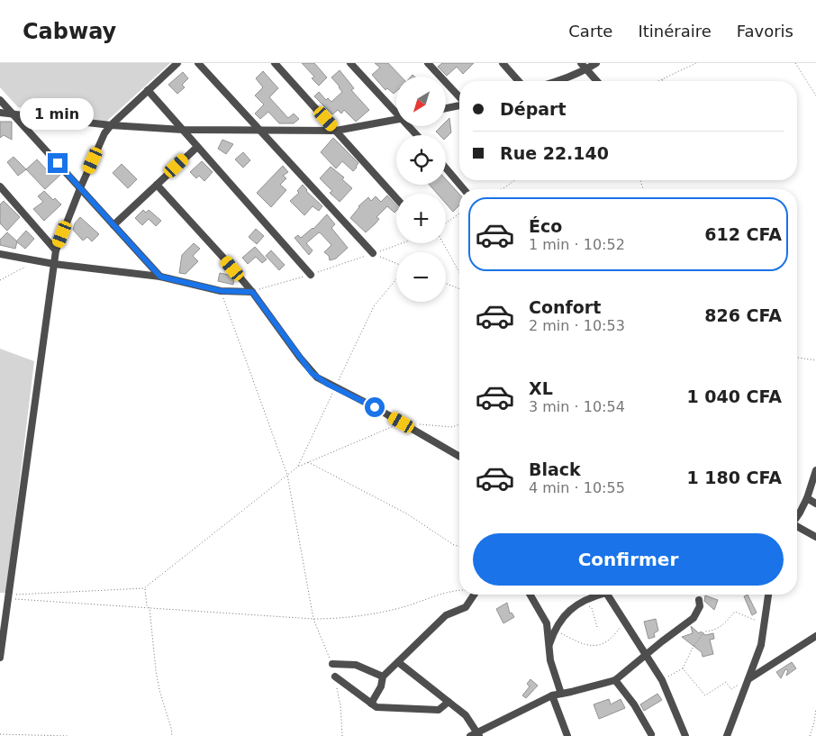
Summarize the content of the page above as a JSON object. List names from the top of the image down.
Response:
{
  "north": "bottom left",
  "page": {
    "header": "Cabway",
    "nav": ["Carte", "Itinéraire", "Favoris"],
    "map_buttons": ["+", "−"],
    "banner": ["Départ", "Rue 22.140"],
    "bubble": "1 min",
    "list": [
      {
        "name": "Éco",
        "note": "1 min · 10:52",
        "value": "612 CFA"
      },
      {
        "name": "Confort",
        "note": "2 min · 10:53",
        "value": "826 CFA"
      },
      {
        "name": "XL",
        "note": "3 min · 10:54",
        "value": "1 040 CFA"
      },
      {
        "name": "Black",
        "note": "4 min · 10:55",
        "value": "1 180 CFA"
      }
    ],
    "buttons": "Confirmer"
  }
}
